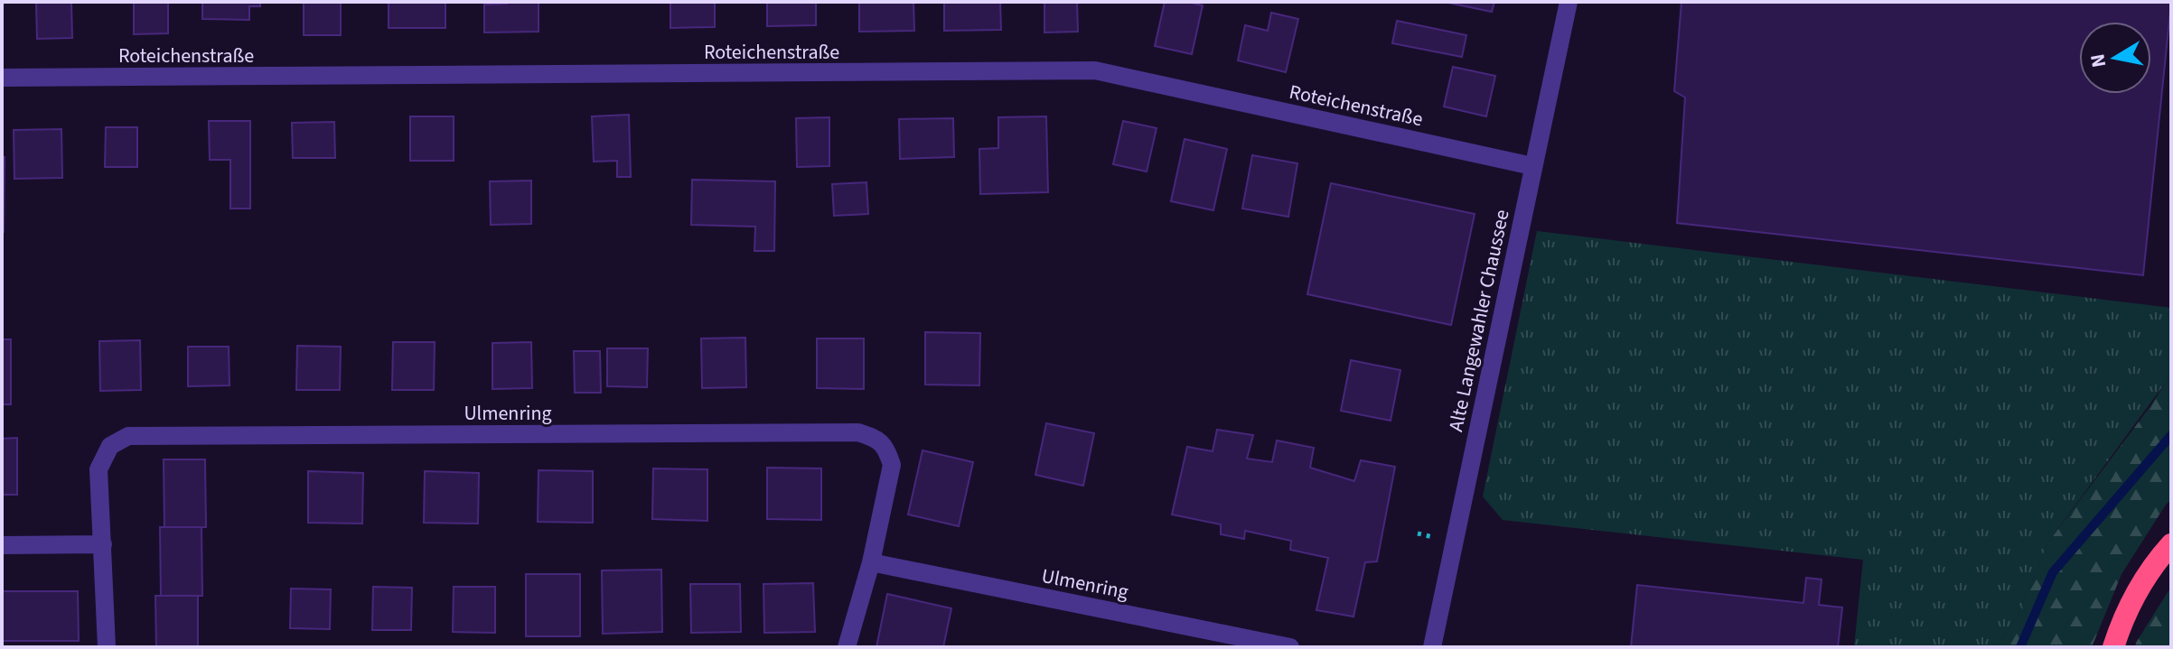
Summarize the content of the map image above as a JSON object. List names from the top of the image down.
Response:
{
  "streets": {
    "street": ["Roteichenstraße", "Alte Langewahler Chaussee", "Ulmenring"]
  },
  "crossings": [
    ["Roteichenstraße", "Alte Langewahler Chaussee"]
  ],
  "north": "left"
}
